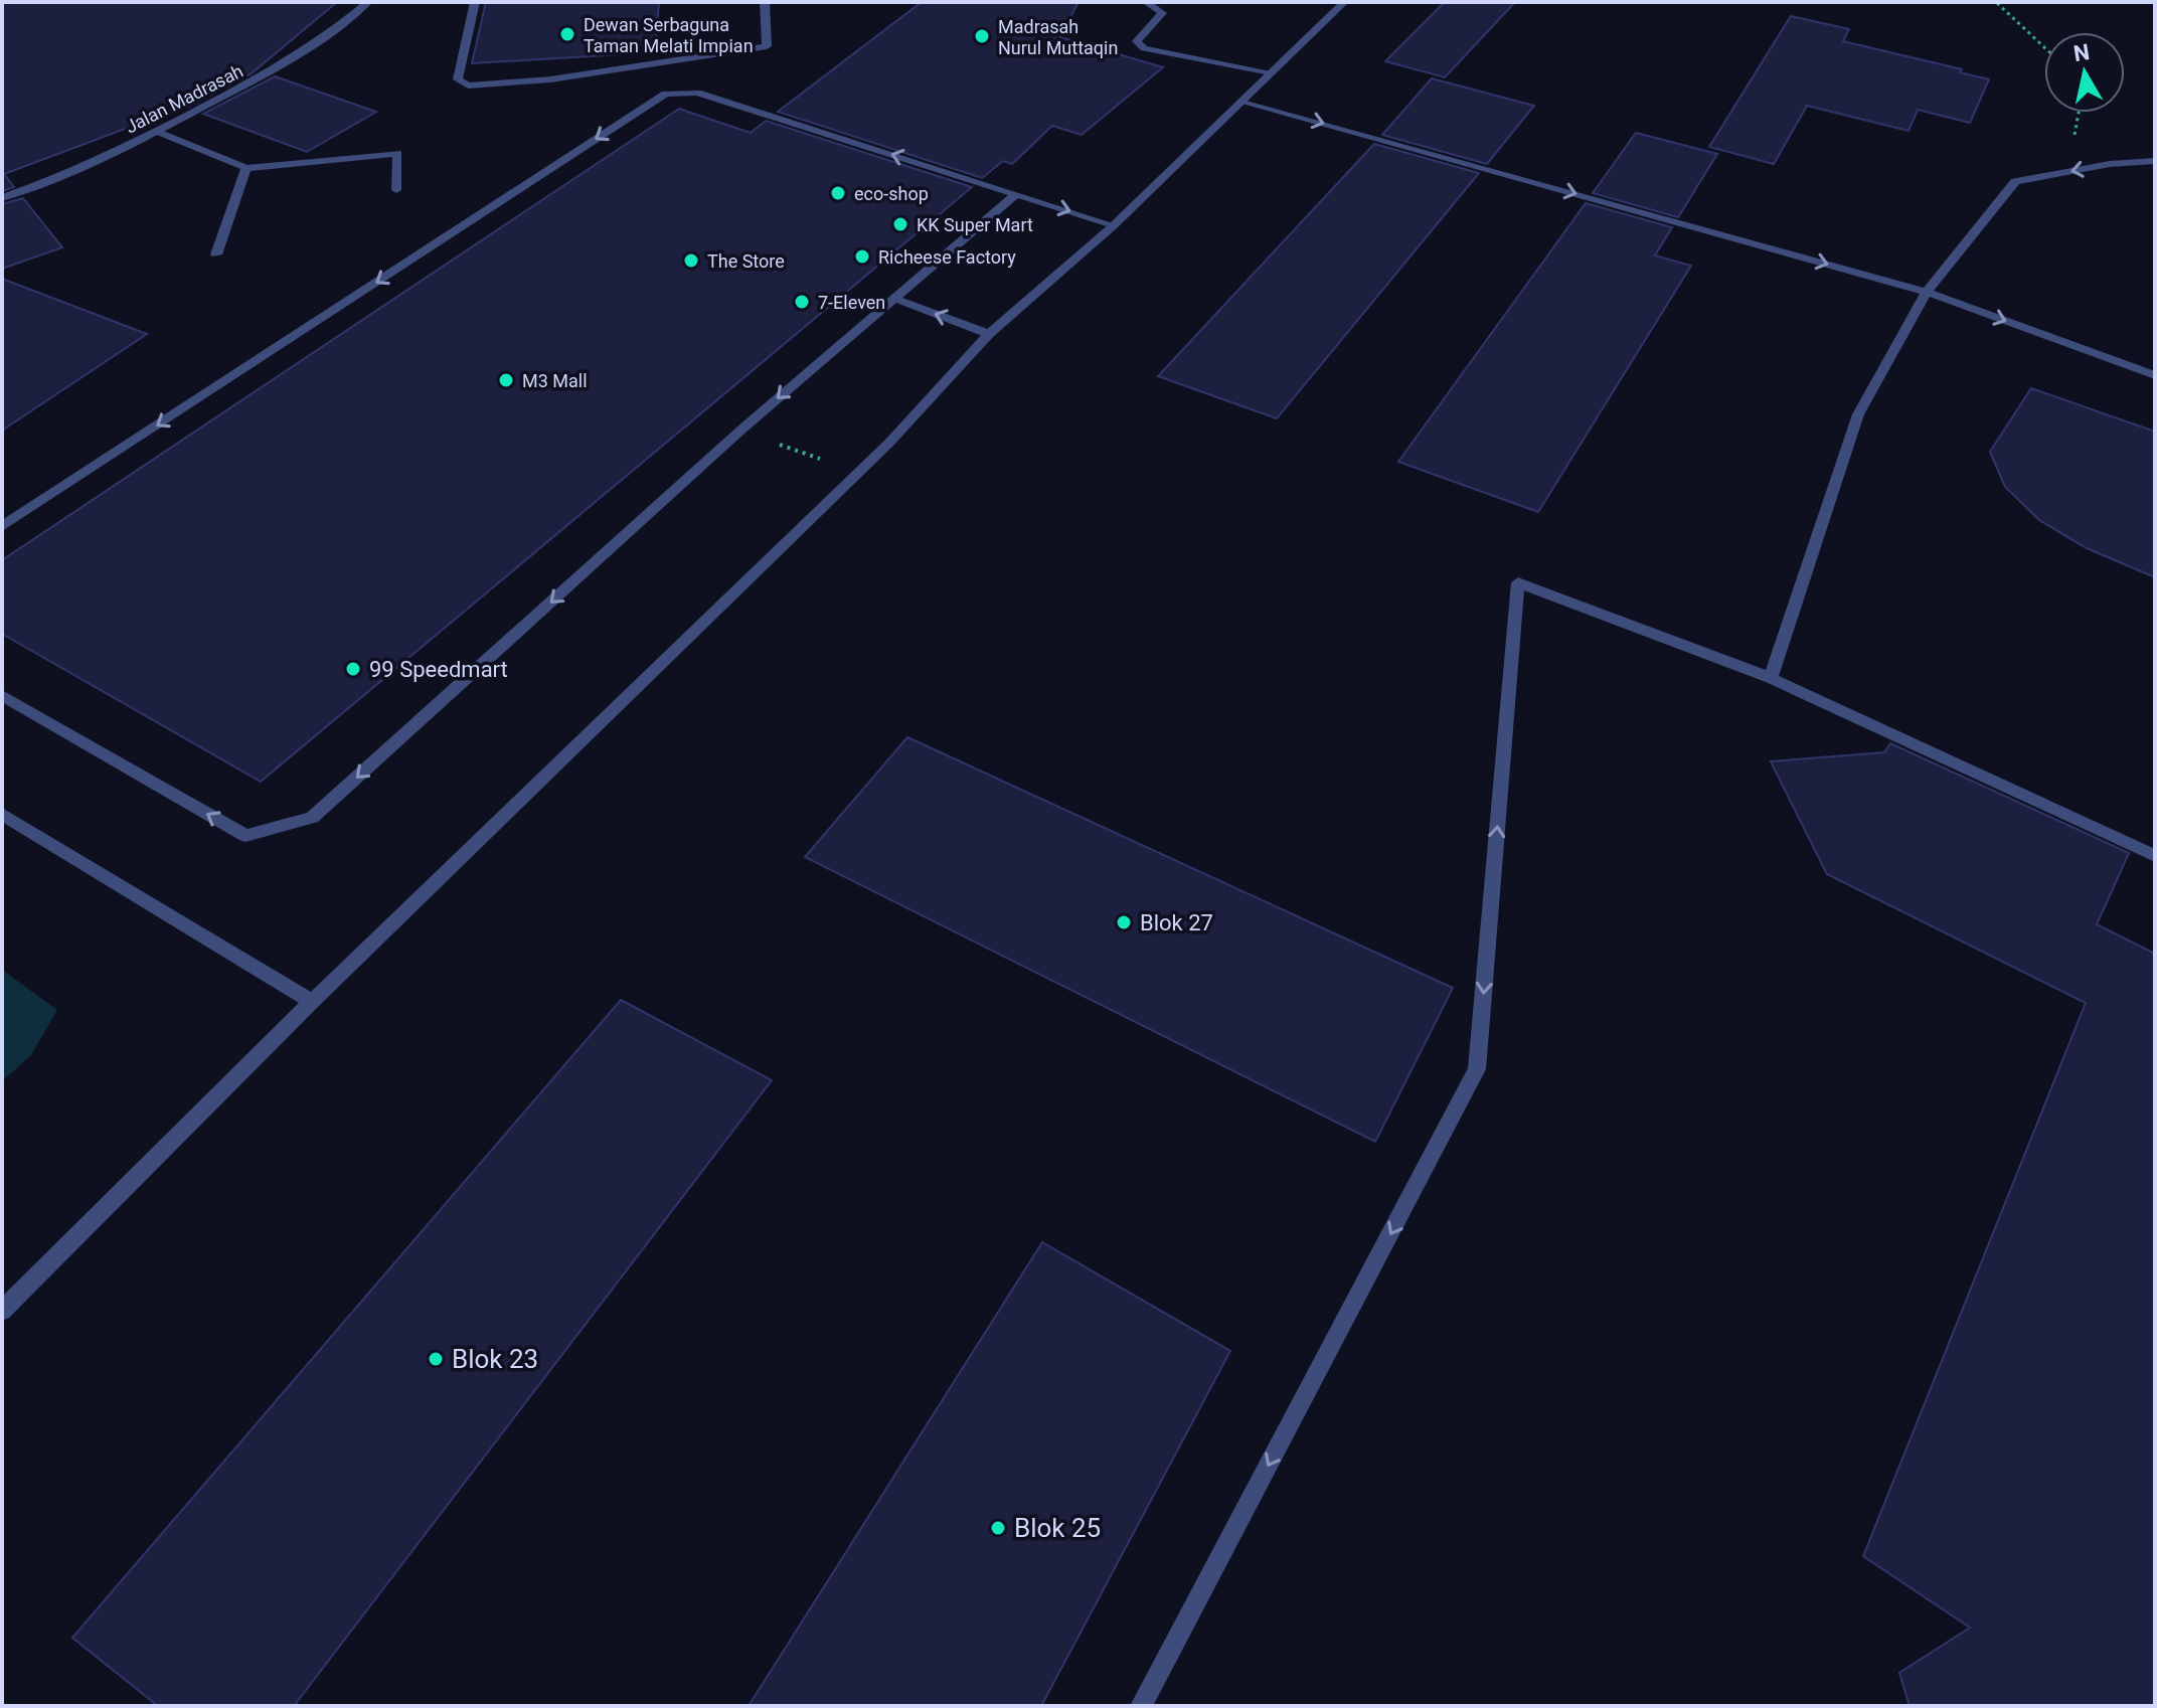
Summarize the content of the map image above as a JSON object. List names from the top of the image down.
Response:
{
  "streets": {
    "street": ["Jalan Madrasah"]
  },
  "places": [
    "Dewan Serbaguna Taman Melati Impian",
    "Madrasah Nurul Muttaqin",
    "eco-shop",
    "KK Super Mart",
    "Richeese Factory",
    "The Store",
    "7-Eleven",
    "M3 Mall",
    "99 Speedmart",
    "Blok 27",
    "Blok 23",
    "Blok 25"
  ],
  "north": "top"
}
